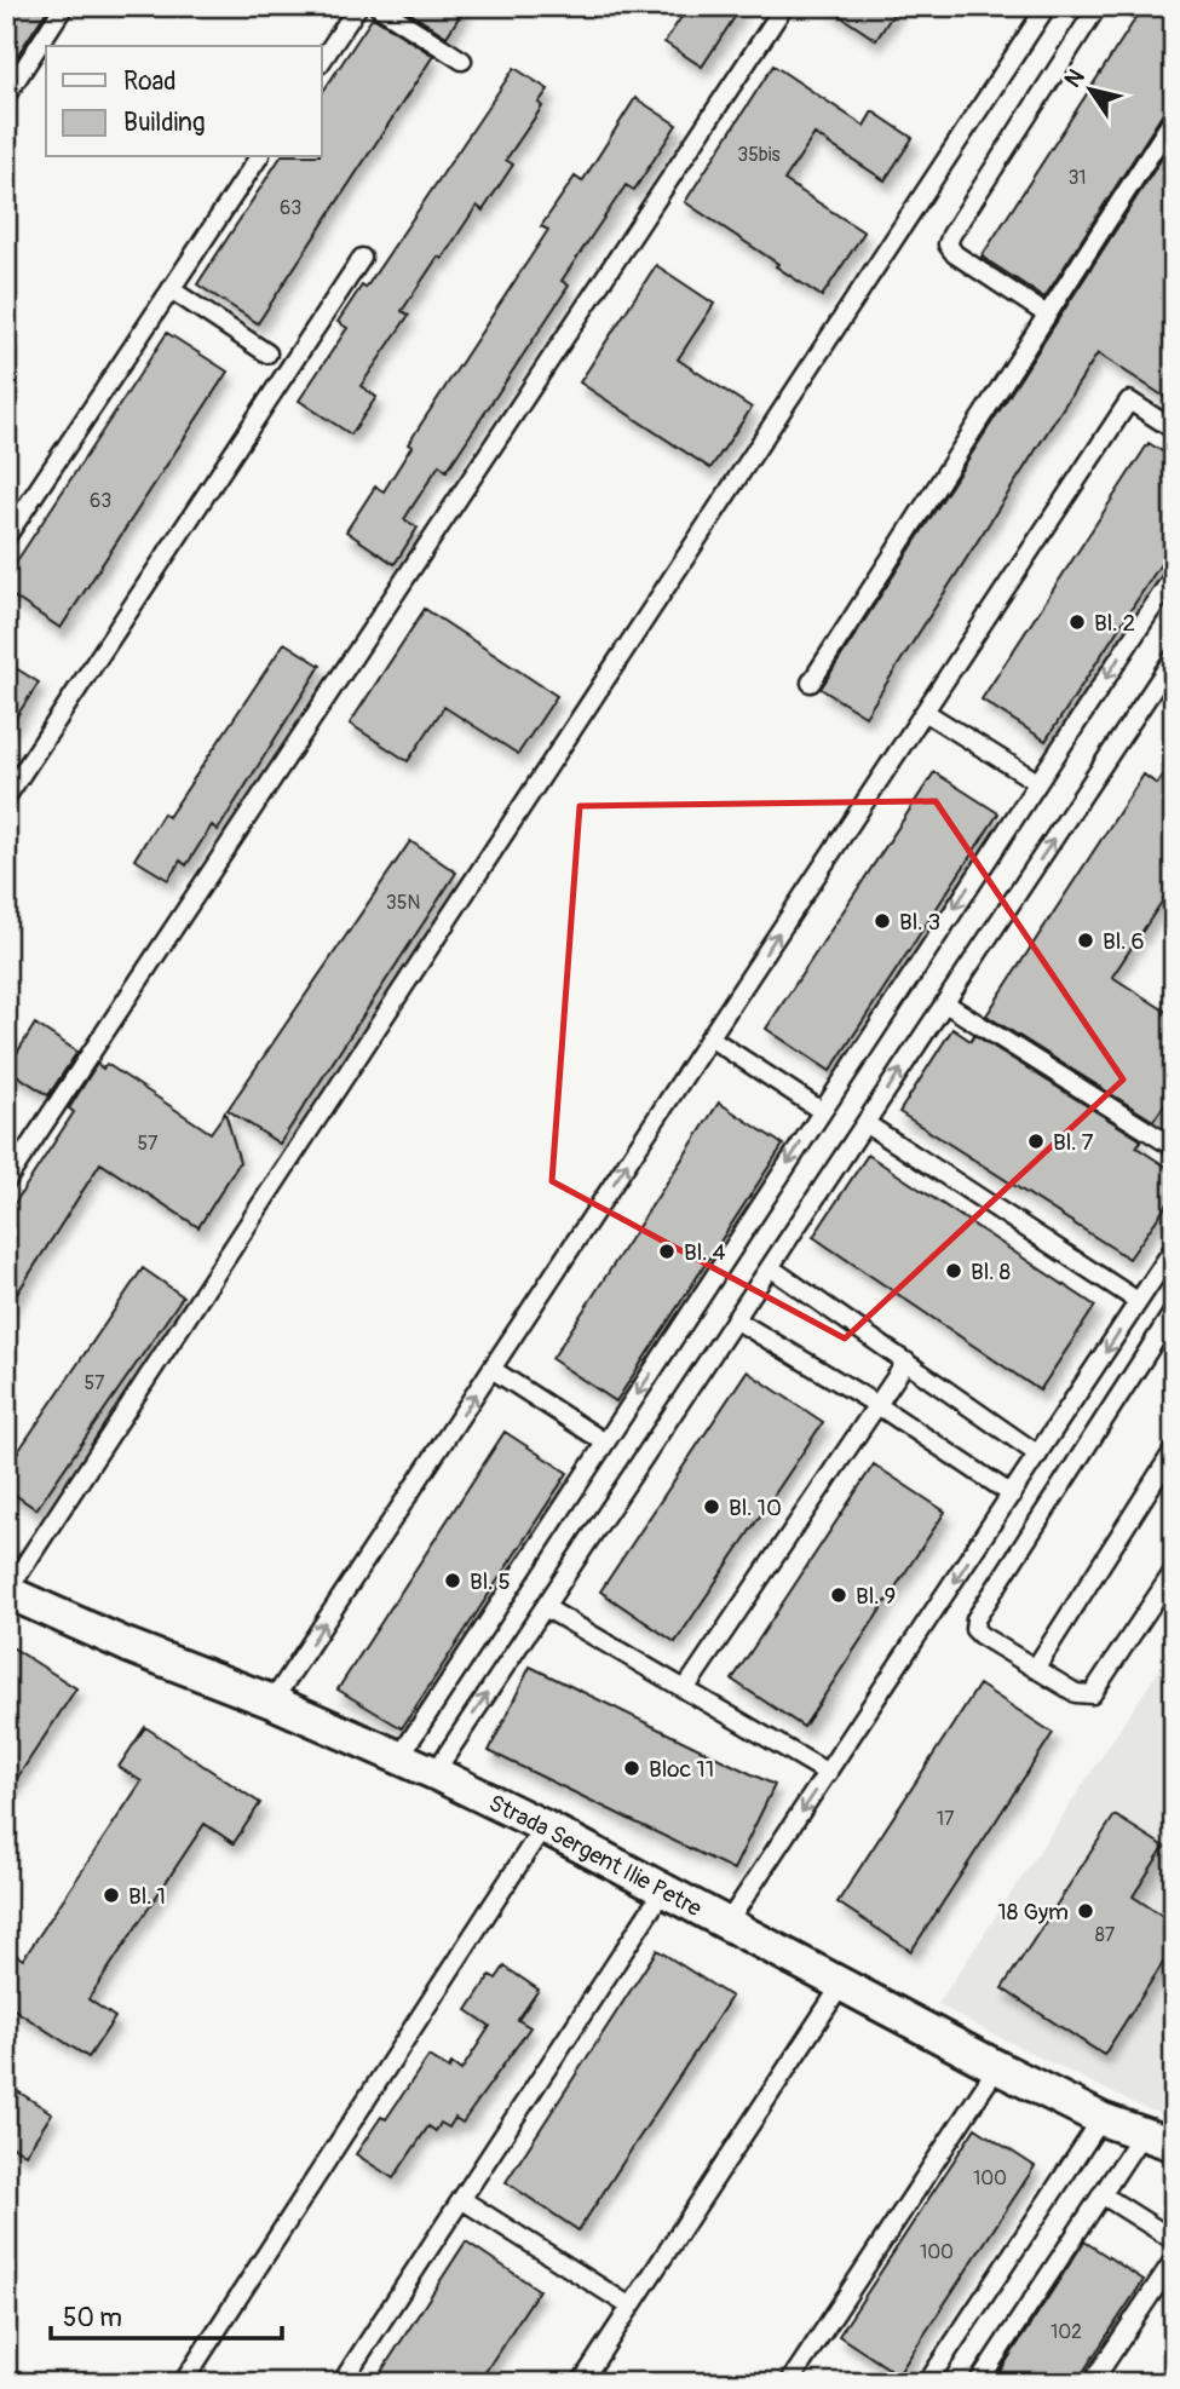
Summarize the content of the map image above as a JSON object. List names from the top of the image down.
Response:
{
  "streets": {
    "street": ["Strada Sergent Ilie Petre"]
  },
  "places": [
    "Bl. 2",
    "Bl. 3",
    "Bl. 6",
    "Bl. 7",
    "Bl. 4",
    "Bl. 8",
    "Bl. 10",
    "Bl. 5",
    "Bl. 9",
    "Bloc 11",
    "Bl. 1",
    "18 Gym"
  ],
  "house_numbers": [
    "35bis",
    "31",
    "63",
    "63",
    "35N",
    "57",
    "57",
    "17",
    "87",
    "100",
    "100",
    "102"
  ],
  "legend": ["Road", "Building"],
  "scale_bar": "50 m",
  "north": "top left"
}
